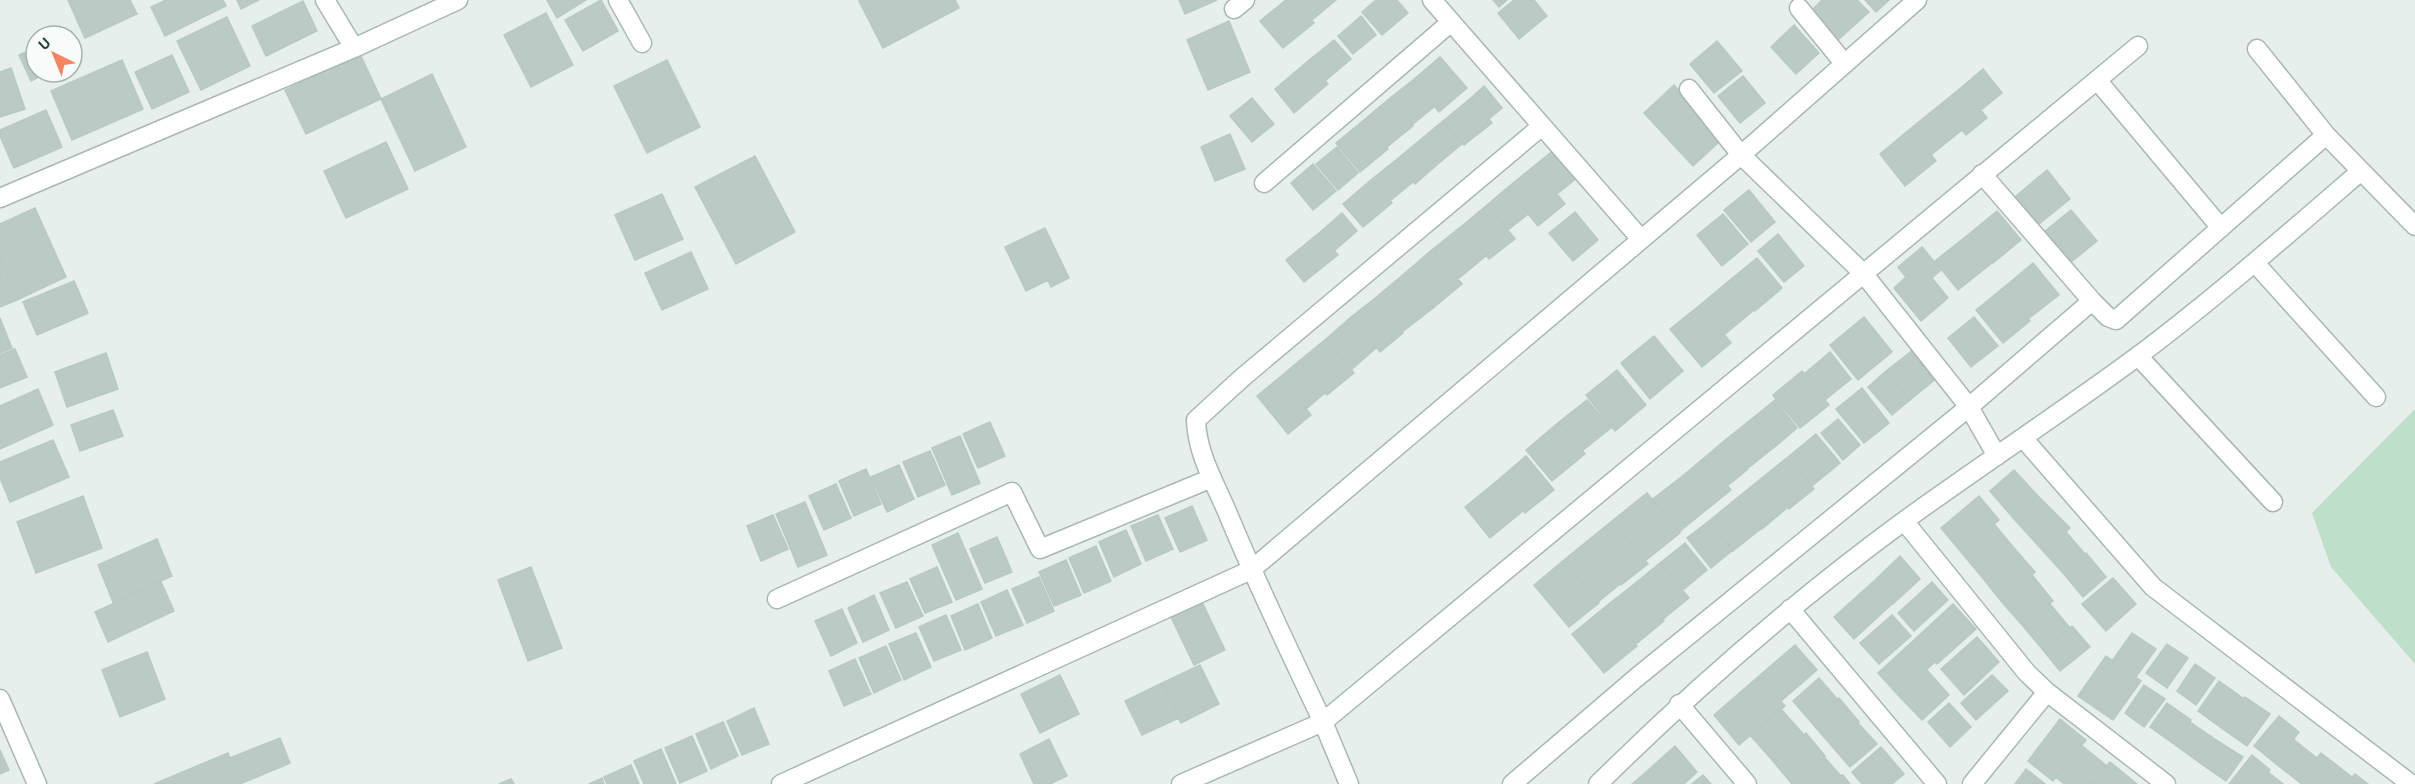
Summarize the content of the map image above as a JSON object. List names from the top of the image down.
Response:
{
  "north": "top left"
}
